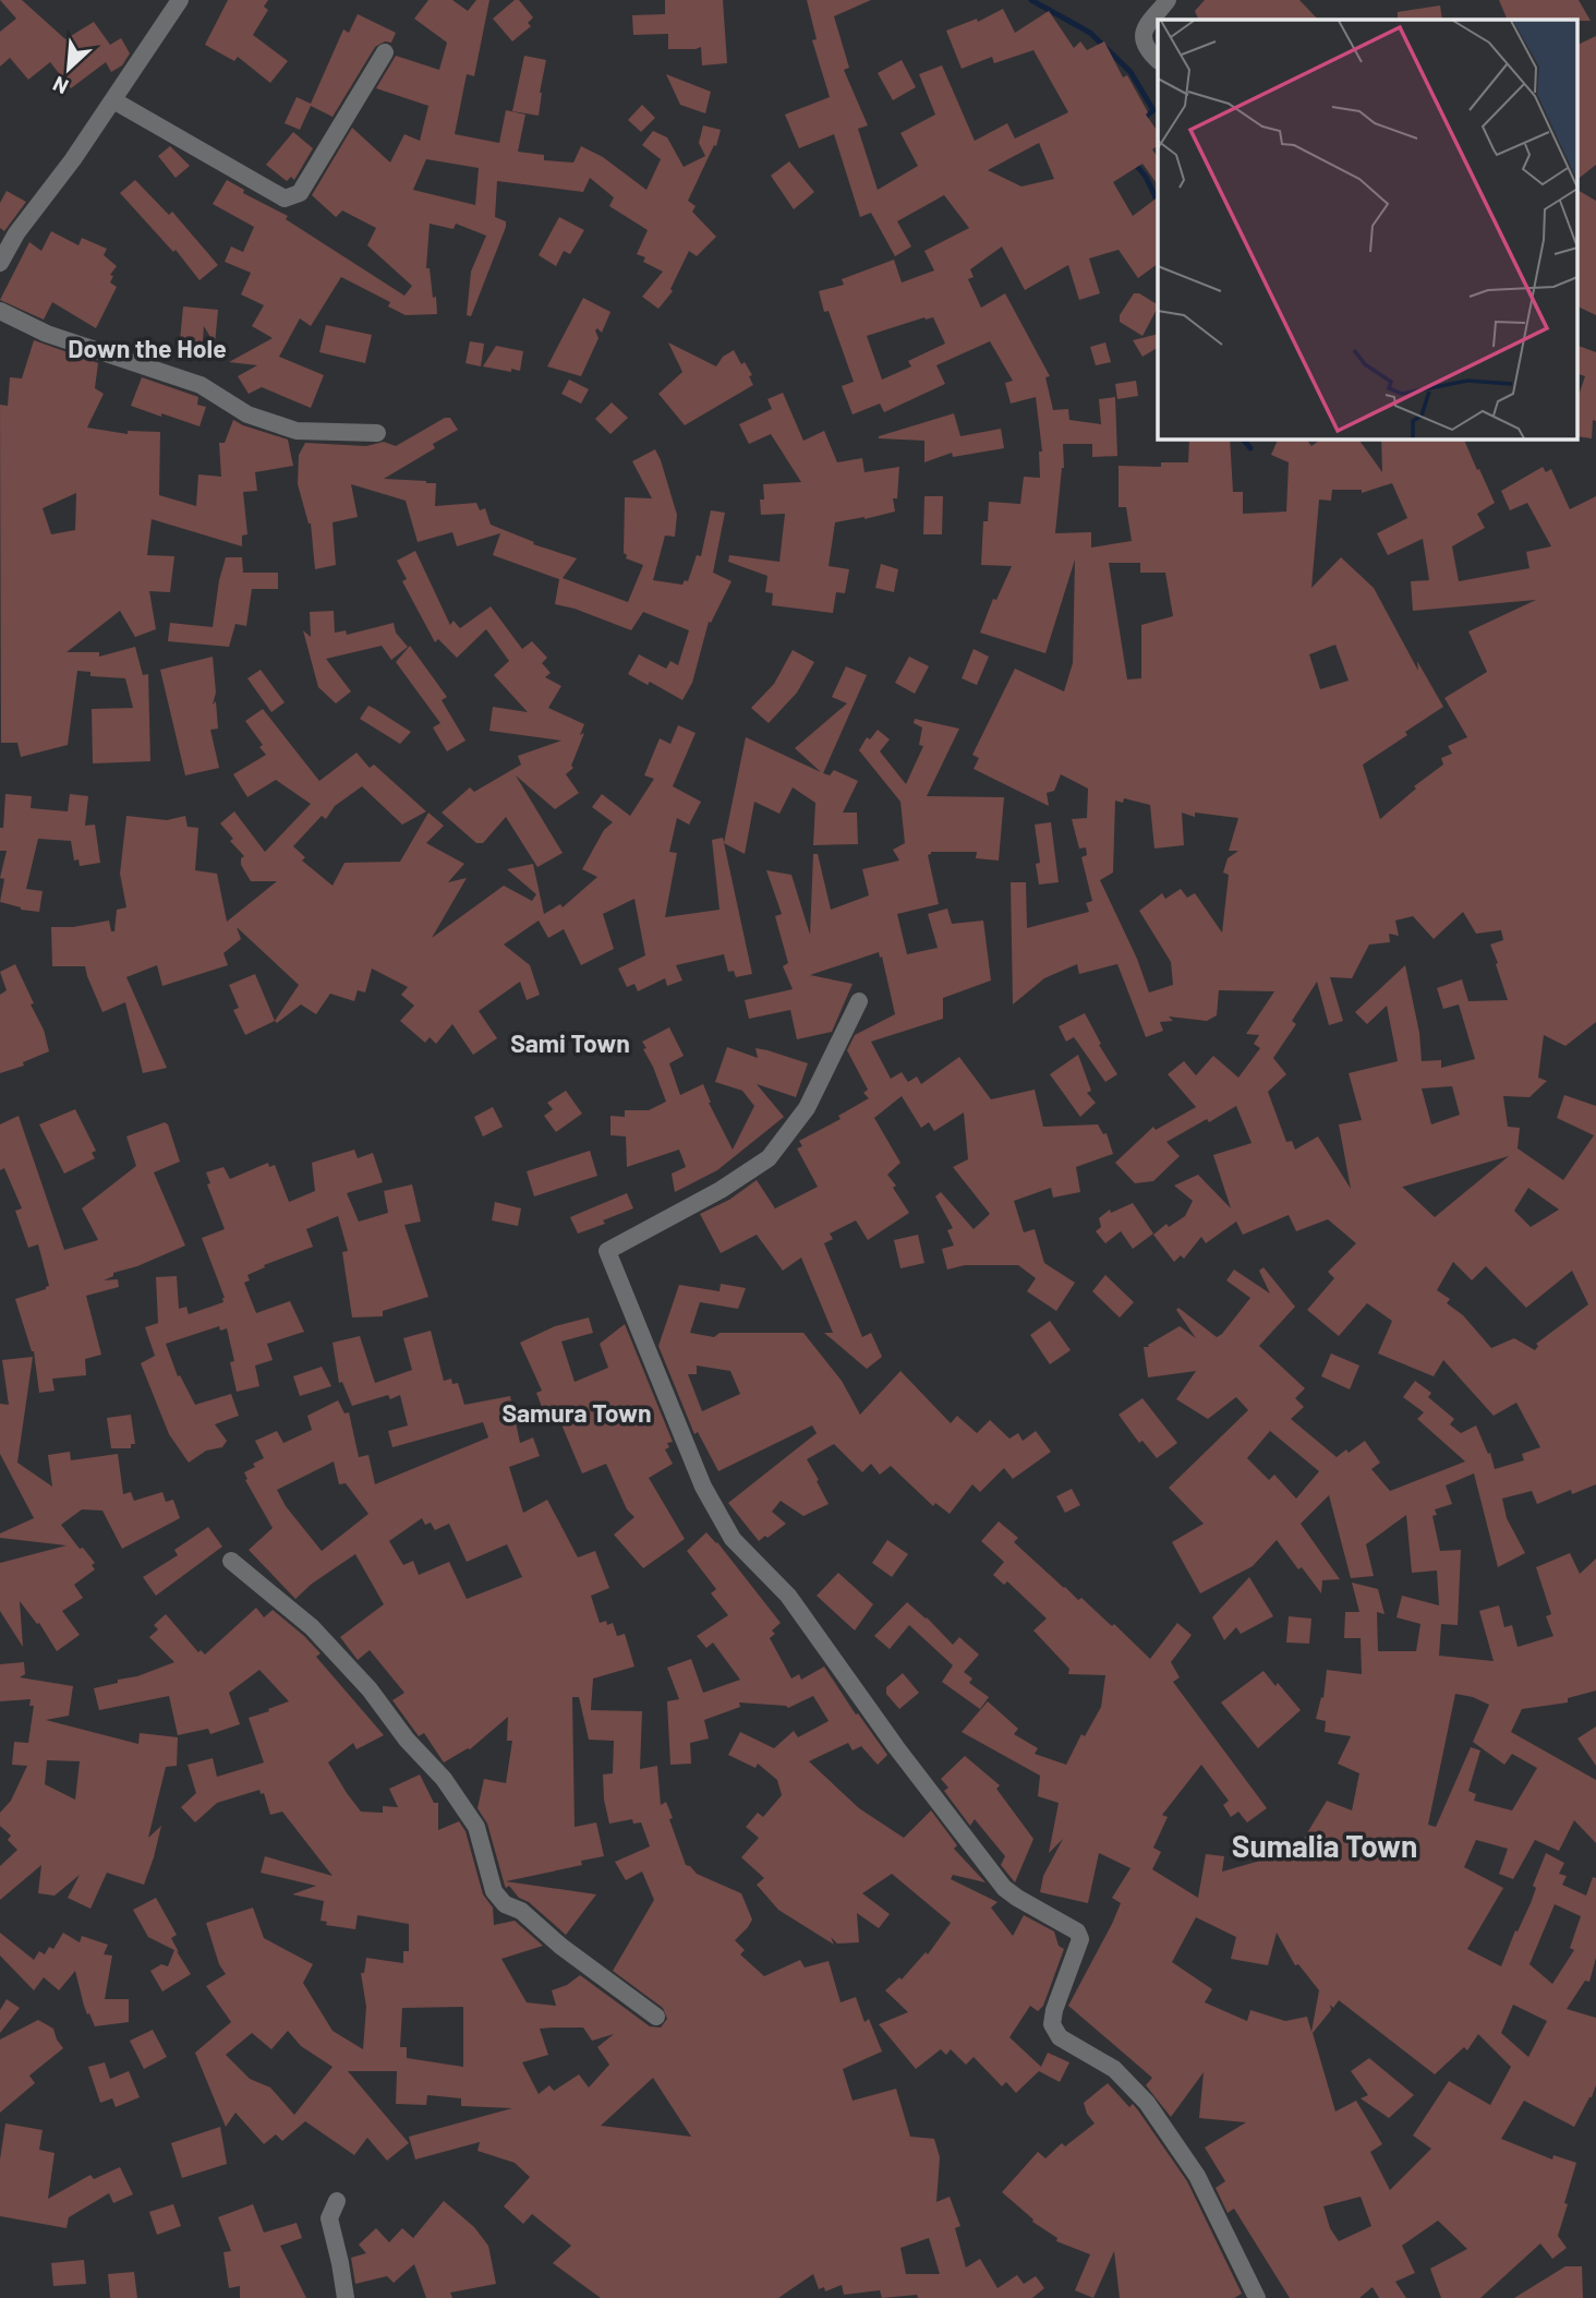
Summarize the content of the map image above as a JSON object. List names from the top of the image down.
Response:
{
  "districts": [
    "Down the Hole",
    "Sami Town",
    "Samura Town",
    "Sumalia Town"
  ],
  "north": "bottom left"
}
